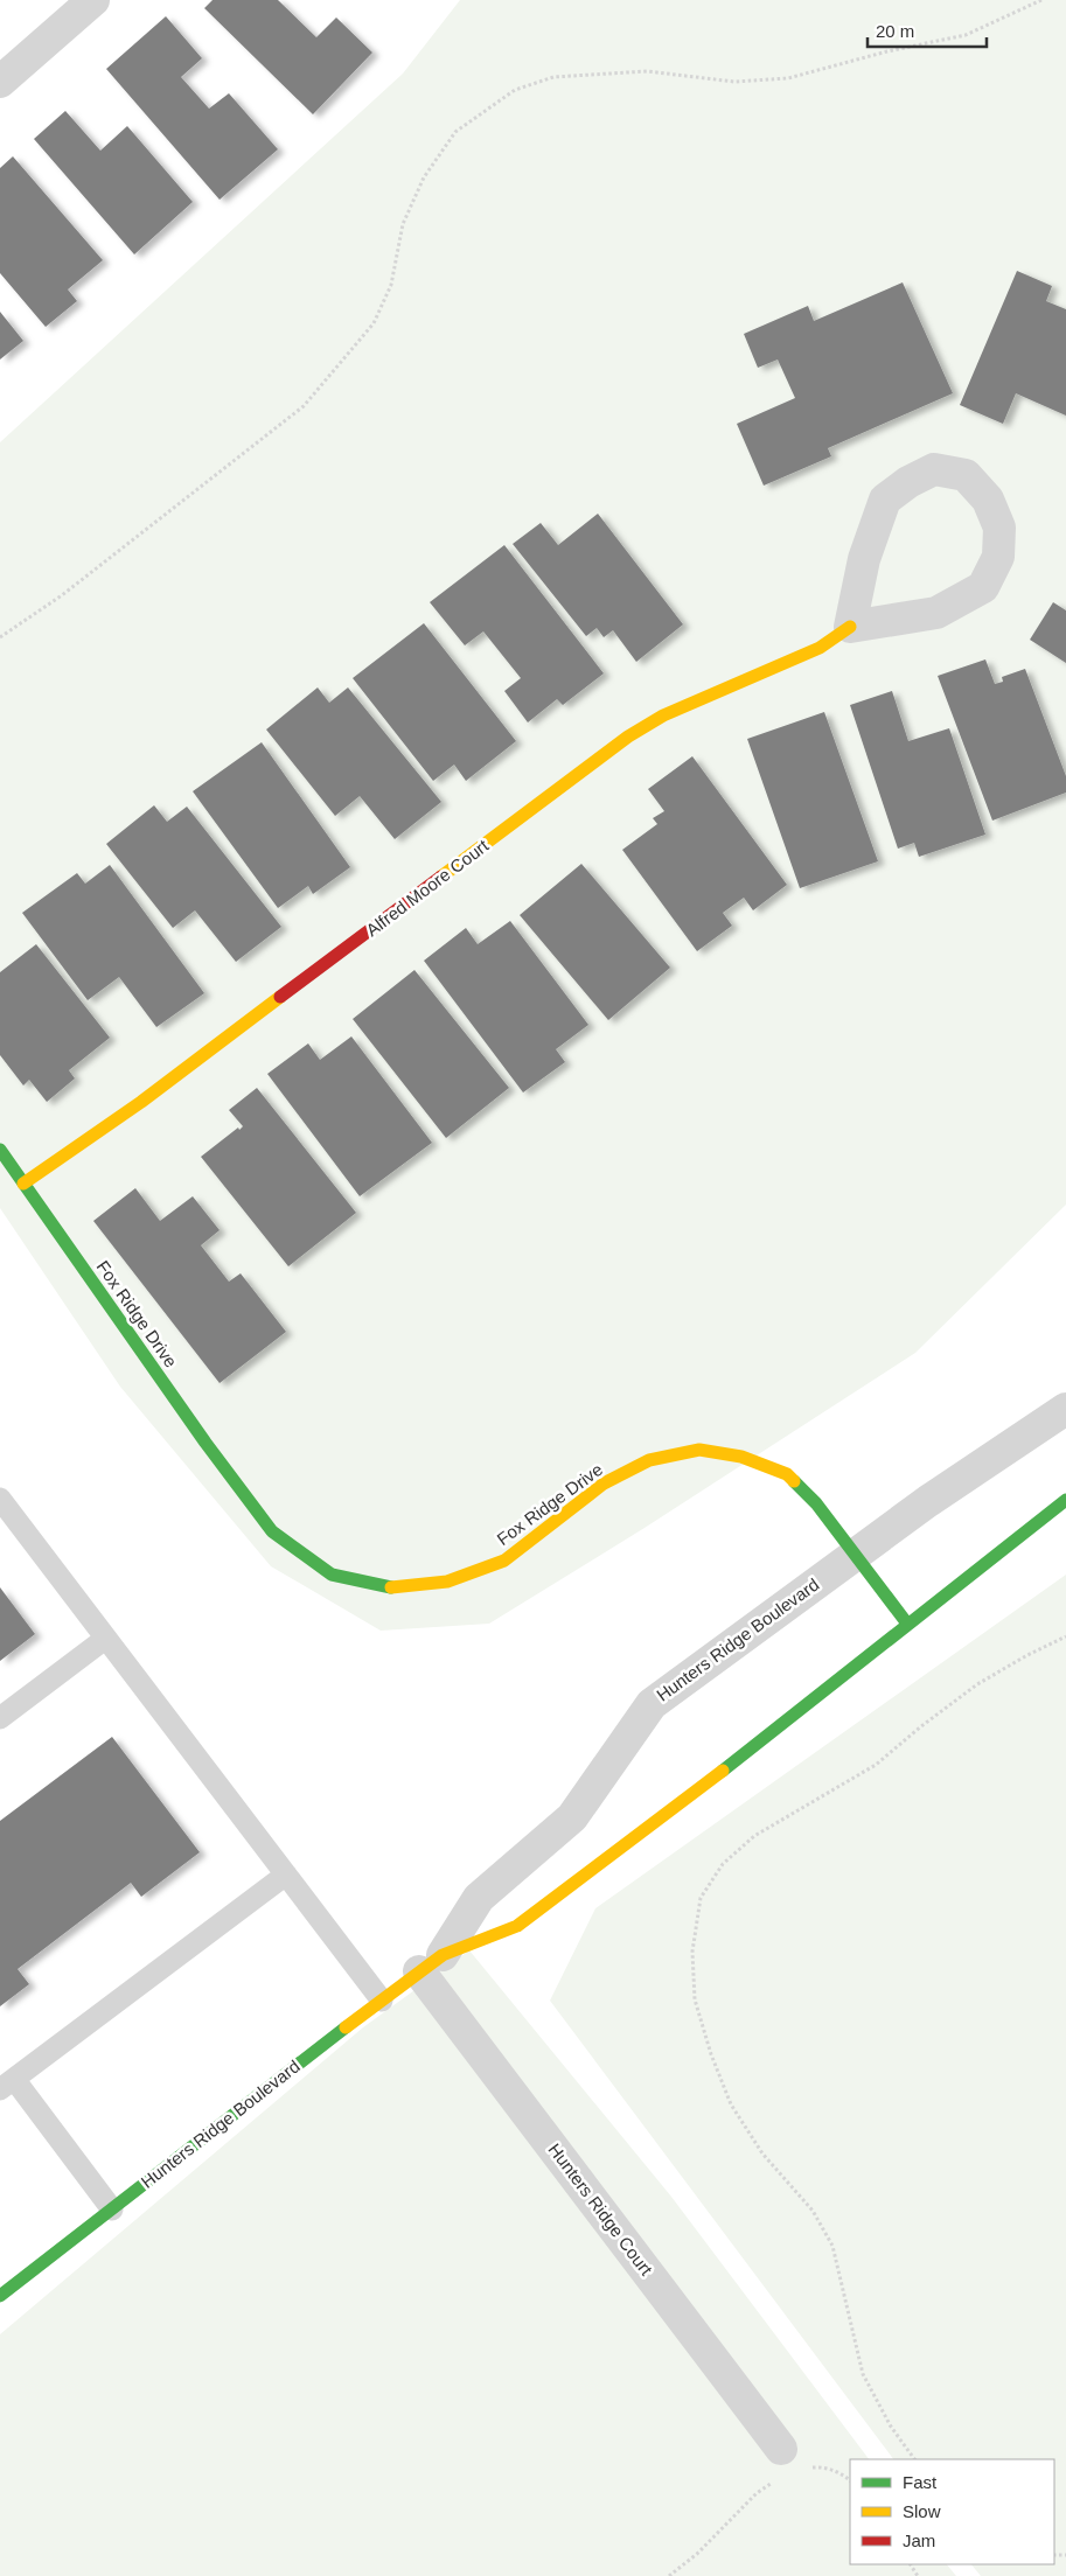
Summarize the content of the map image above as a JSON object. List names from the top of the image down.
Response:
{
  "streets": {
    "street": [
      "Alfred Moore Court",
      "Fox Ridge Drive",
      "Hunters Ridge Boulevard",
      "Hunters Ridge Court"
    ]
  },
  "crossings": [
    ["Alfred Moore Court", "Fox Ridge Drive"],
    ["Fox Ridge Drive", "Hunters Ridge Boulevard"],
    ["Hunters Ridge Boulevard", "Hunters Ridge Court"]
  ],
  "legend": ["Fast", "Slow", "Jam"],
  "scale_bar": "20 m"
}
